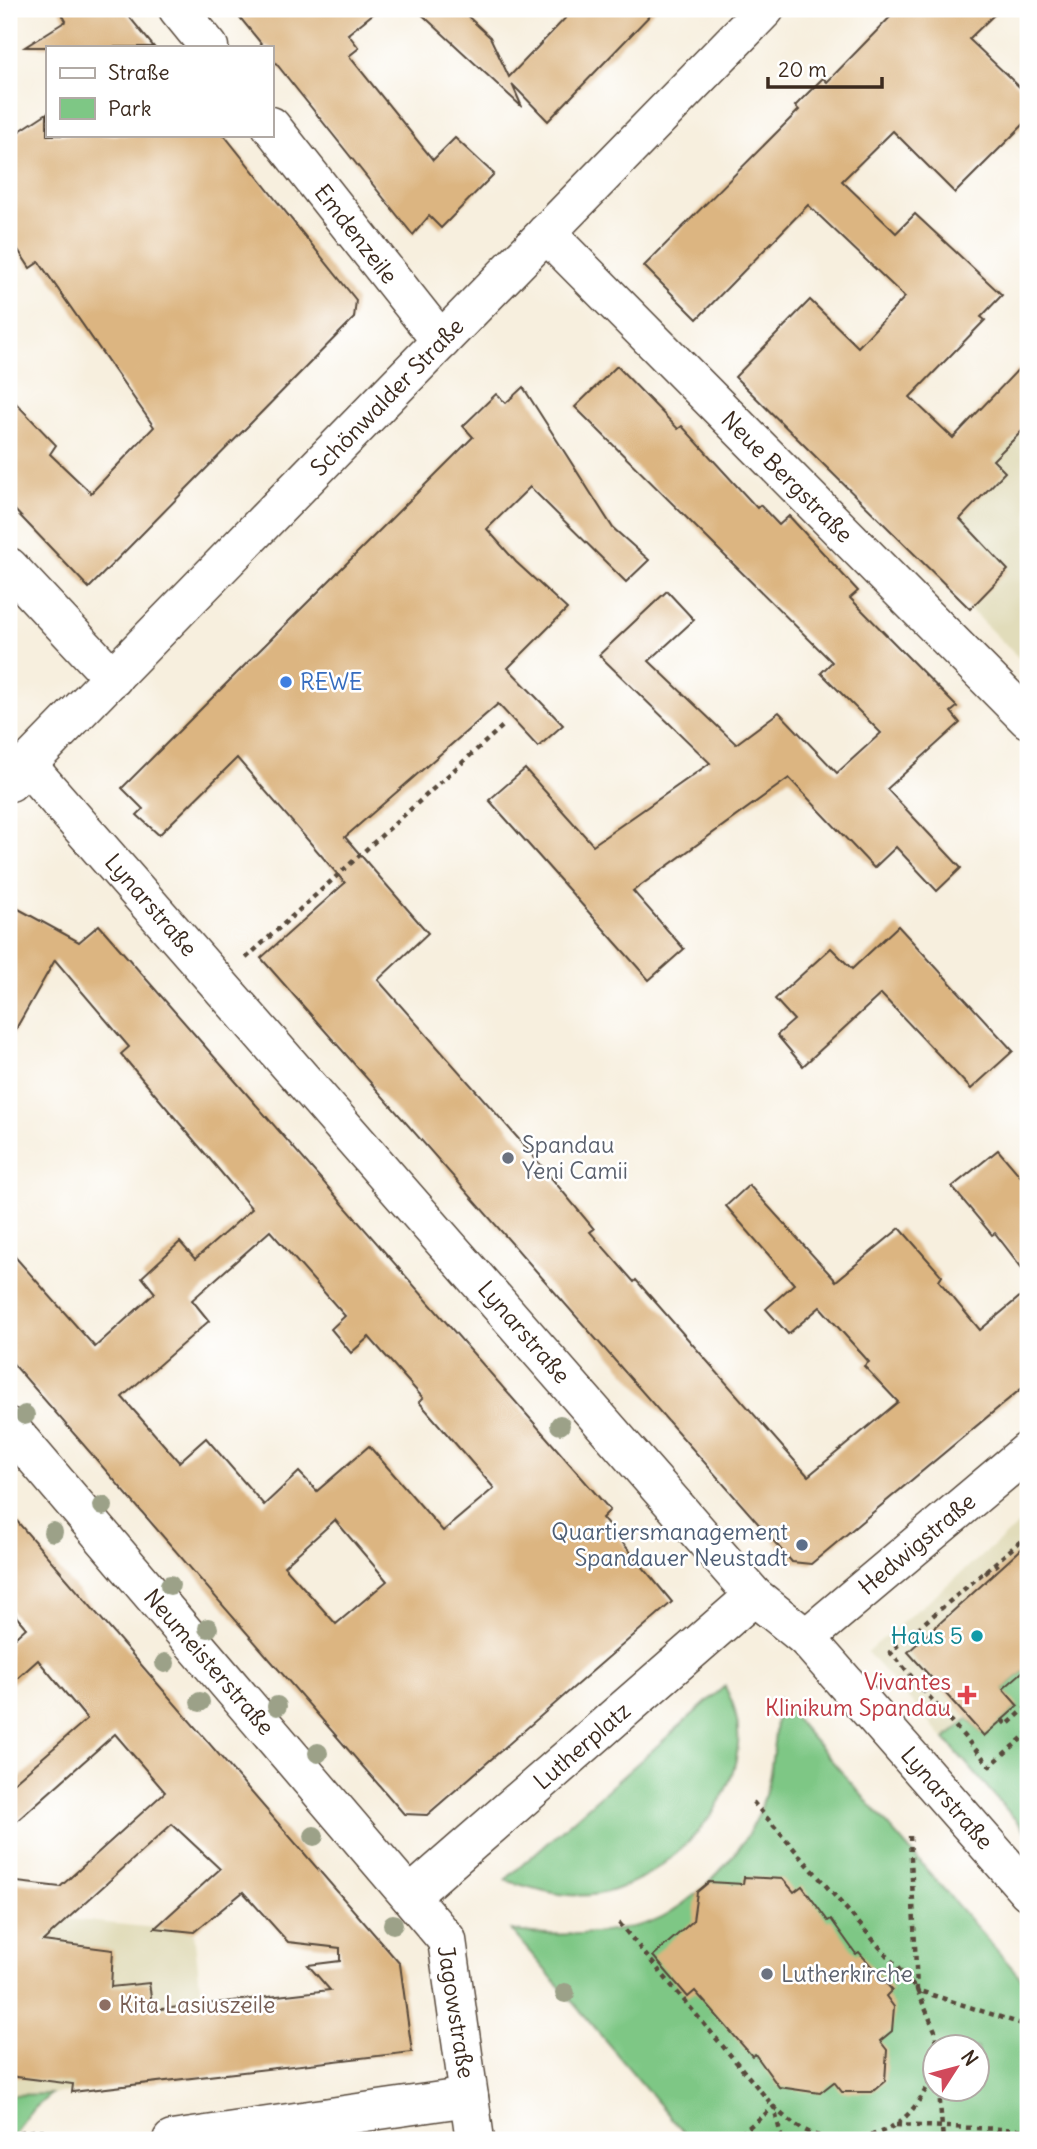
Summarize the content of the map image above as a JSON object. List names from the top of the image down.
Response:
{
  "streets": {
    "street": [
      "Emdenzeile",
      "Schönwalder Straße",
      "Neue Bergstraße",
      "Lynarstraße",
      "Hedwigstraße",
      "Neumeisterstraße",
      "Lutherplatz",
      "Jagowstraße"
    ]
  },
  "crossings": [
    ["Emdenzeile", "Schönwalder Straße"],
    ["Schönwalder Straße", "Neue Bergstraße"],
    ["Schönwalder Straße", "Lynarstraße"],
    ["Lynarstraße", "Hedwigstraße"],
    ["Lynarstraße", "Lutherplatz"],
    ["Neumeisterstraße", "Lutherplatz"],
    ["Neumeisterstraße", "Jagowstraße"],
    ["Lutherplatz", "Jagowstraße"]
  ],
  "places": {
    "other": [
      "REWE",
      "Spandau Yeni Camii",
      "Quartiersmanagement Spandauer Neustadt",
      "Haus 5",
      "Lutherkirche",
      "Kita Lasiuszeile"
    ],
    "health": ["Vivantes Klinikum Spandau"]
  },
  "legend": ["Straße", "Park"],
  "scale_bar": "20 m",
  "north": "top right"
}
